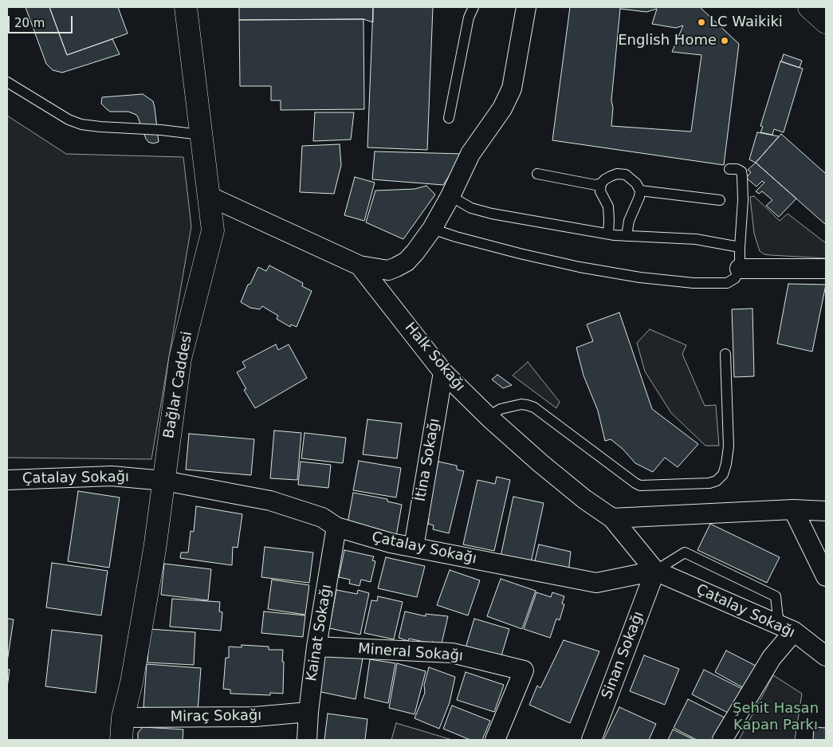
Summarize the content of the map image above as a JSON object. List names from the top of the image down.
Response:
{
  "streets": {
    "street": [
      "Halk Sokağı",
      "Bağlar Caddesi",
      "İtina Sokağı",
      "Çatalay Sokağı",
      "Kainat Sokağı",
      "Mineral Sokağı",
      "Sinan Sokağı",
      "Miraç Sokağı"
    ]
  },
  "crossings": [
    ["Halk Sokağı", "Bağlar Caddesi"],
    ["Halk Sokağı", "İtina Sokağı"],
    ["Halk Sokağı", "Çatalay Sokağı"],
    ["Halk Sokağı", "Sinan Sokağı"],
    ["Bağlar Caddesi", "Çatalay Sokağı"],
    ["Bağlar Caddesi", "Miraç Sokağı"],
    ["İtina Sokağı", "Çatalay Sokağı"],
    ["Çatalay Sokağı", "Kainat Sokağı"],
    ["Çatalay Sokağı", "Sinan Sokağı"],
    ["Kainat Sokağı", "Mineral Sokağı"],
    ["Kainat Sokağı", "Miraç Sokağı"]
  ],
  "parks": ["Şehit Hasan Kapan Parkı"],
  "places": ["LC Waikiki", "English Home"],
  "scale_bar": "20 m"
}
